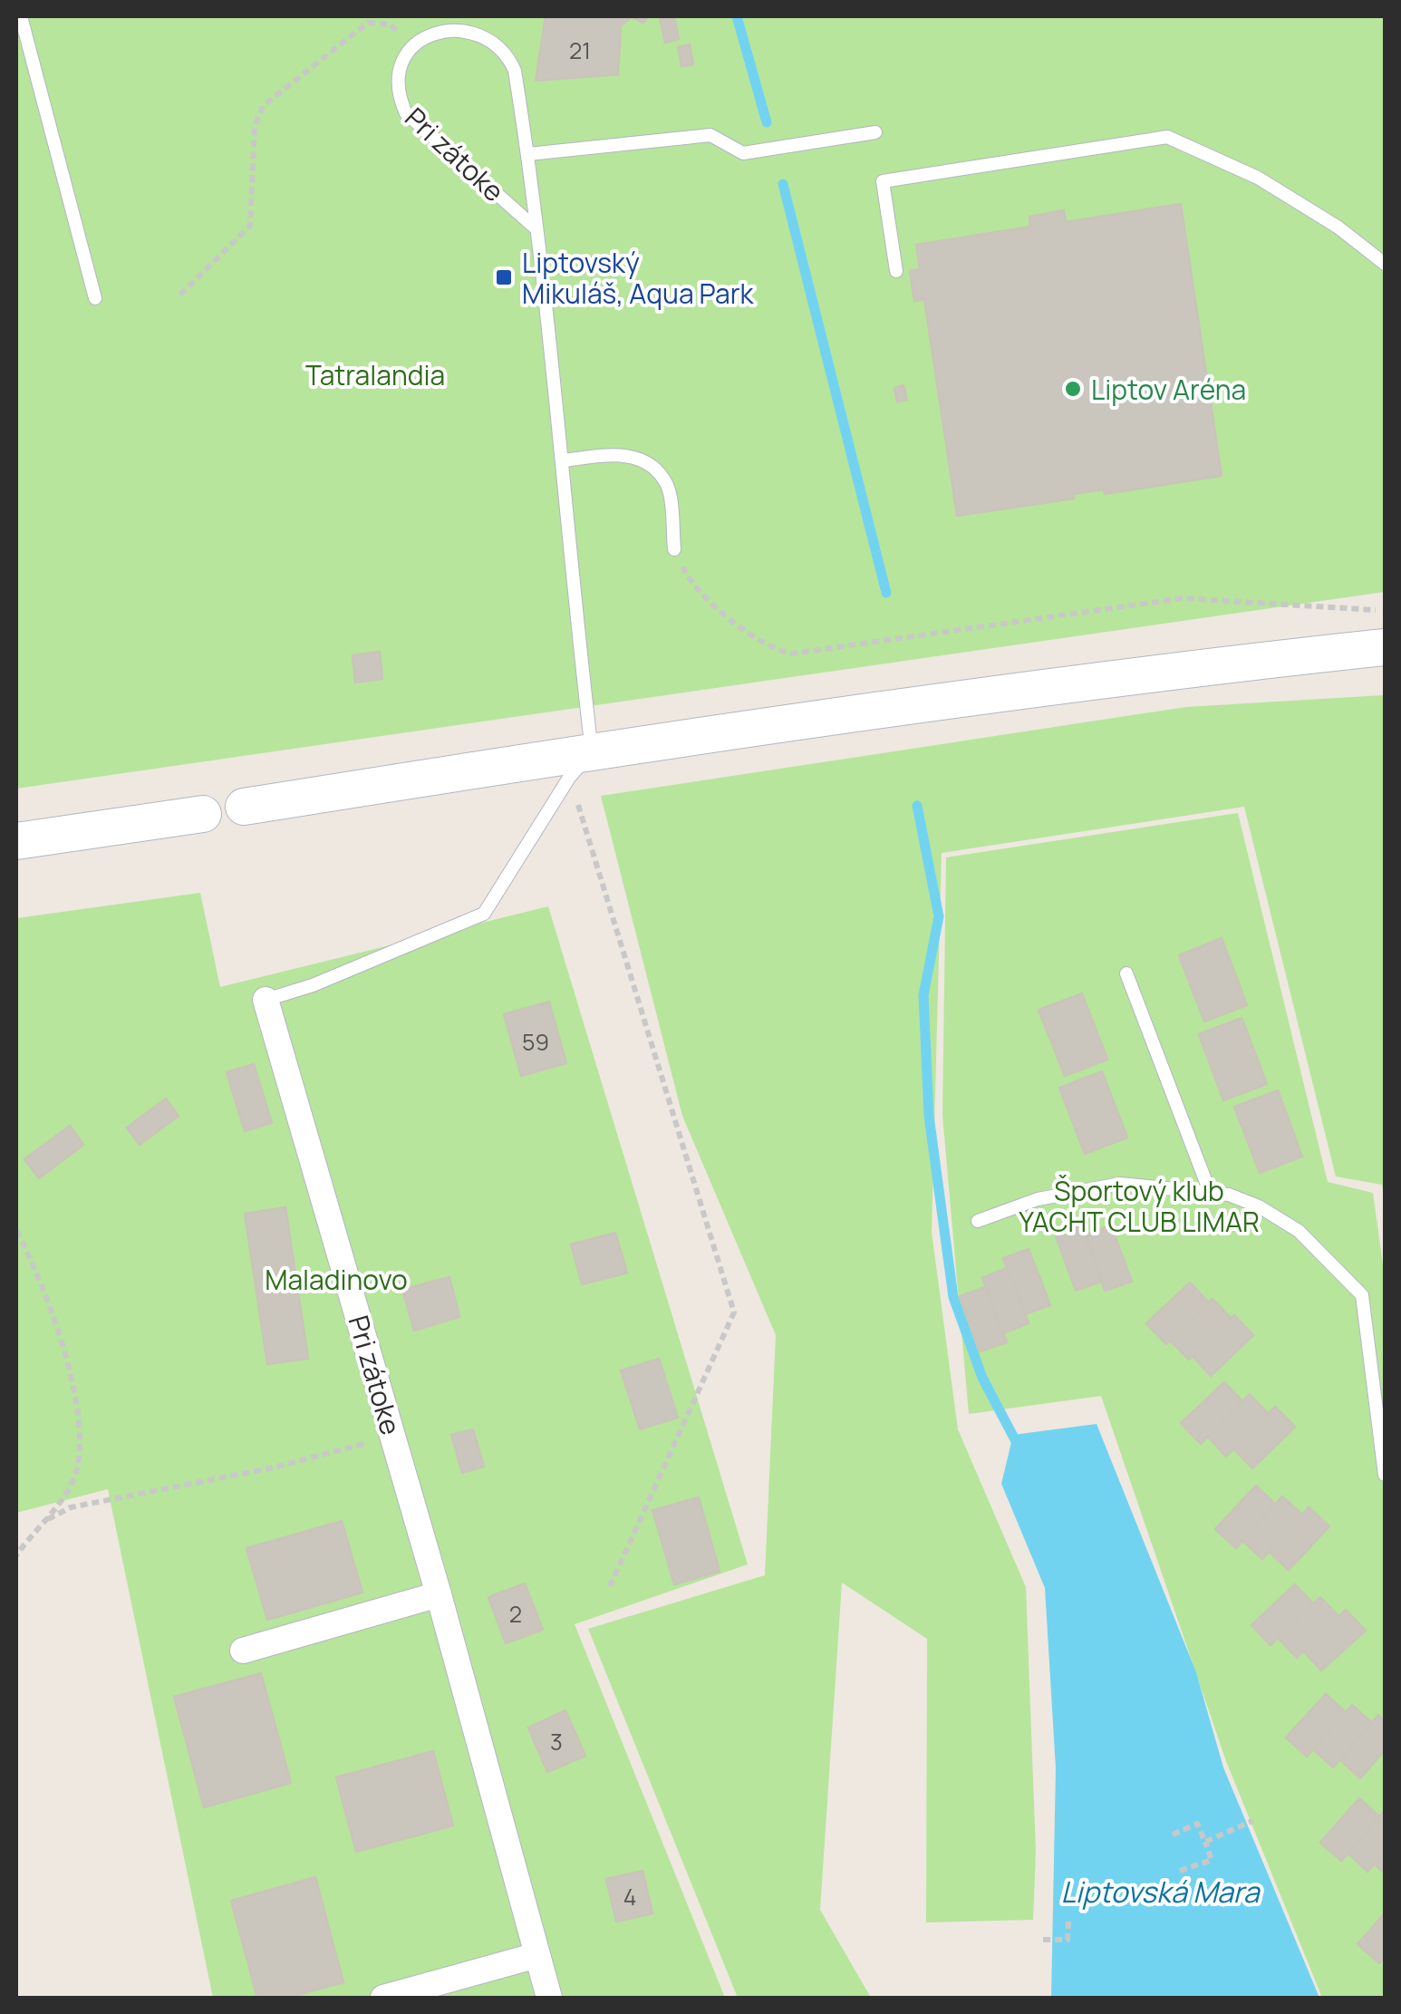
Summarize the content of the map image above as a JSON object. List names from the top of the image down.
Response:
{
  "streets": {
    "street": ["Pri zátoke"]
  },
  "water": ["Liptovská Mara"],
  "parks": ["Tatralandia", "Športový klub YACHT CLUB LIMAR", "Maladinovo"],
  "places": {
    "transit": ["Liptovský Mikuláš, Aqua Park"],
    "other": ["Liptov Aréna"]
  },
  "house_numbers": [
    "21",
    "59",
    "2",
    "3",
    "4"
  ]
}
